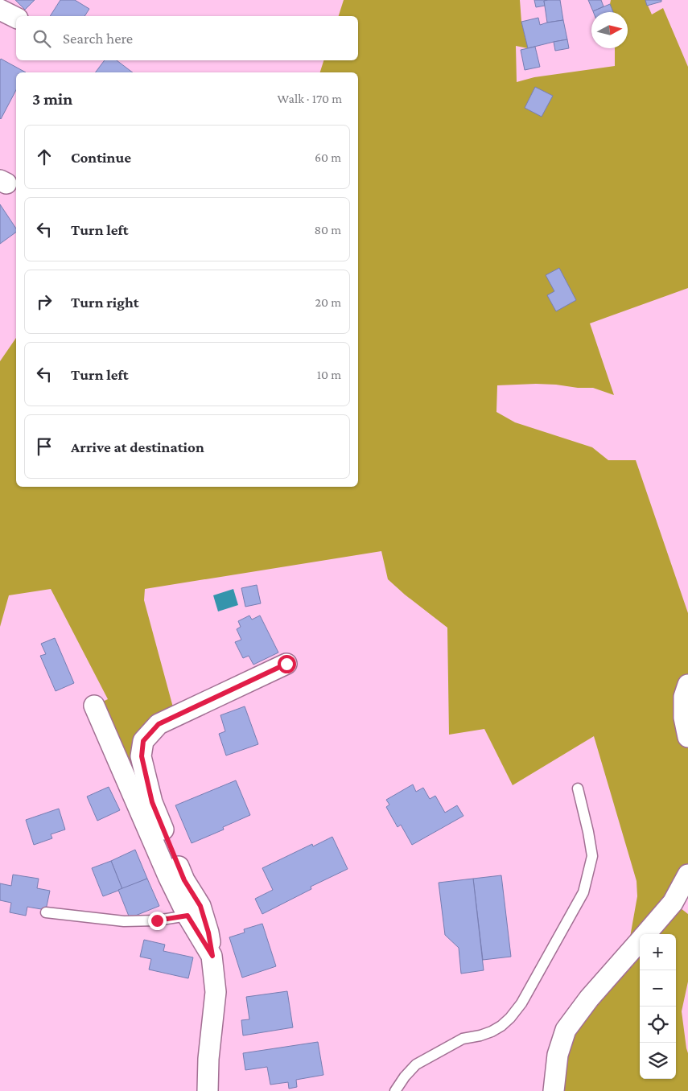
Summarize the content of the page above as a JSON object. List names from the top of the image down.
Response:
{
  "north": "right",
  "page": {
    "search": "Search here",
    "heading": ["3 min", "Walk · 170 m"],
    "list": [
      ["Continue", "60 m"],
      ["Turn left", "80 m"],
      ["Turn right", "20 m"],
      ["Turn left", "10 m"],
      "Arrive at destination"
    ],
    "map_buttons": ["+", "−"]
  }
}
